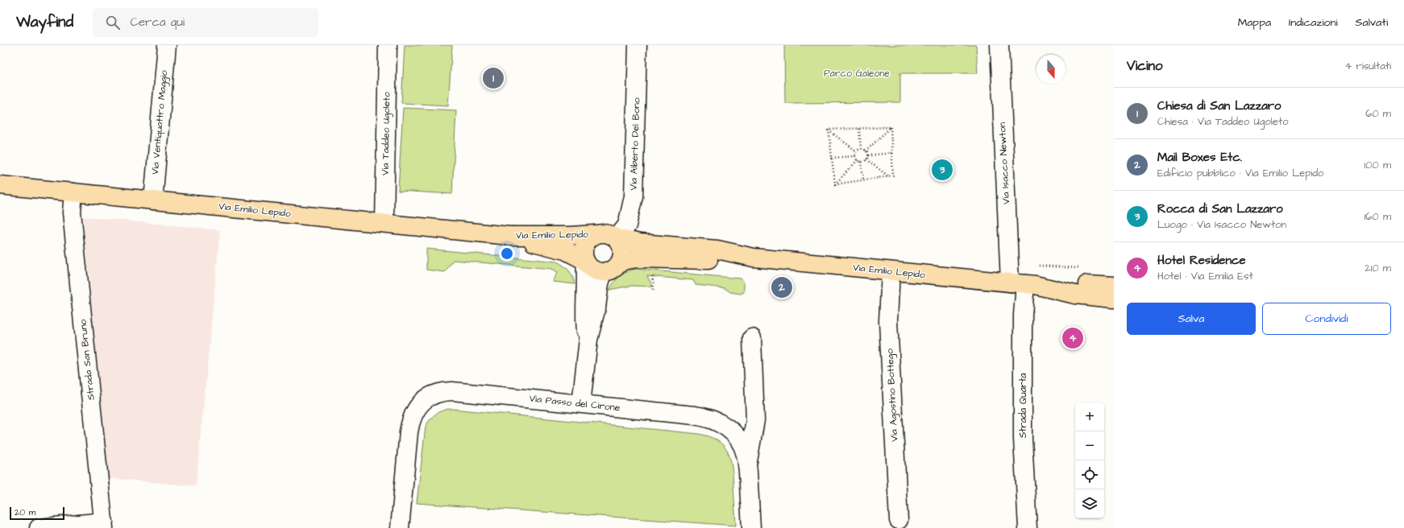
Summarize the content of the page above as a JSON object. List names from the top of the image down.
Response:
{
  "streets": {
    "main road": ["Via Emilio Lepido"],
    "street": [
      "Via Ventiquattro Maggio",
      "Via Taddeo Ugoleto",
      "Via Alberto Del Bono",
      "Via Isacco Newton",
      "Strada San Bruno",
      "Via Agostino Bottego",
      "Via Passo del Cirone",
      "Strada Quarta"
    ]
  },
  "crossings": [
    ["Via Ventiquattro Maggio", "Via Emilio Lepido"],
    ["Via Taddeo Ugoleto", "Via Emilio Lepido"],
    ["Via Alberto Del Bono", "Via Emilio Lepido"],
    ["Via Isacco Newton", "Via Emilio Lepido"],
    ["Via Isacco Newton", "Strada Quarta"],
    ["Via Emilio Lepido", "Strada San Bruno"],
    ["Via Emilio Lepido", "Via Agostino Bottego"],
    ["Via Emilio Lepido", "Strada Quarta"]
  ],
  "parks": ["Parco Galeone"],
  "scale_bar": "20 m",
  "north": "bottom",
  "page": {
    "header": "Wayfind",
    "search": "Cerca qui",
    "nav": ["Mappa", "Indicazioni", "Salvati"],
    "heading": ["Vicino", "4 risultati"],
    "pins": [
      "1",
      "3",
      "2",
      "4"
    ],
    "list": [
      {
        "mark": "1",
        "name": "Chiesa di San Lazzaro",
        "note": "Chiesa · Via Taddeo Ugoleto",
        "value": "60 m"
      },
      {
        "mark": "2",
        "name": "Mail Boxes Etc.",
        "note": "Edificio pubblico · Via Emilio Lepido",
        "value": "100 m"
      },
      {
        "mark": "3",
        "name": "Rocca di San Lazzaro",
        "note": "Luogo · Via Isacco Newton",
        "value": "160 m"
      },
      {
        "mark": "4",
        "name": "Hotel Residence",
        "note": "Hotel · Via Emilia Est",
        "value": "210 m"
      }
    ],
    "buttons": ["Salva", "Condividi"],
    "map_buttons": ["+", "−"],
    "scale": "20 m"
  }
}
